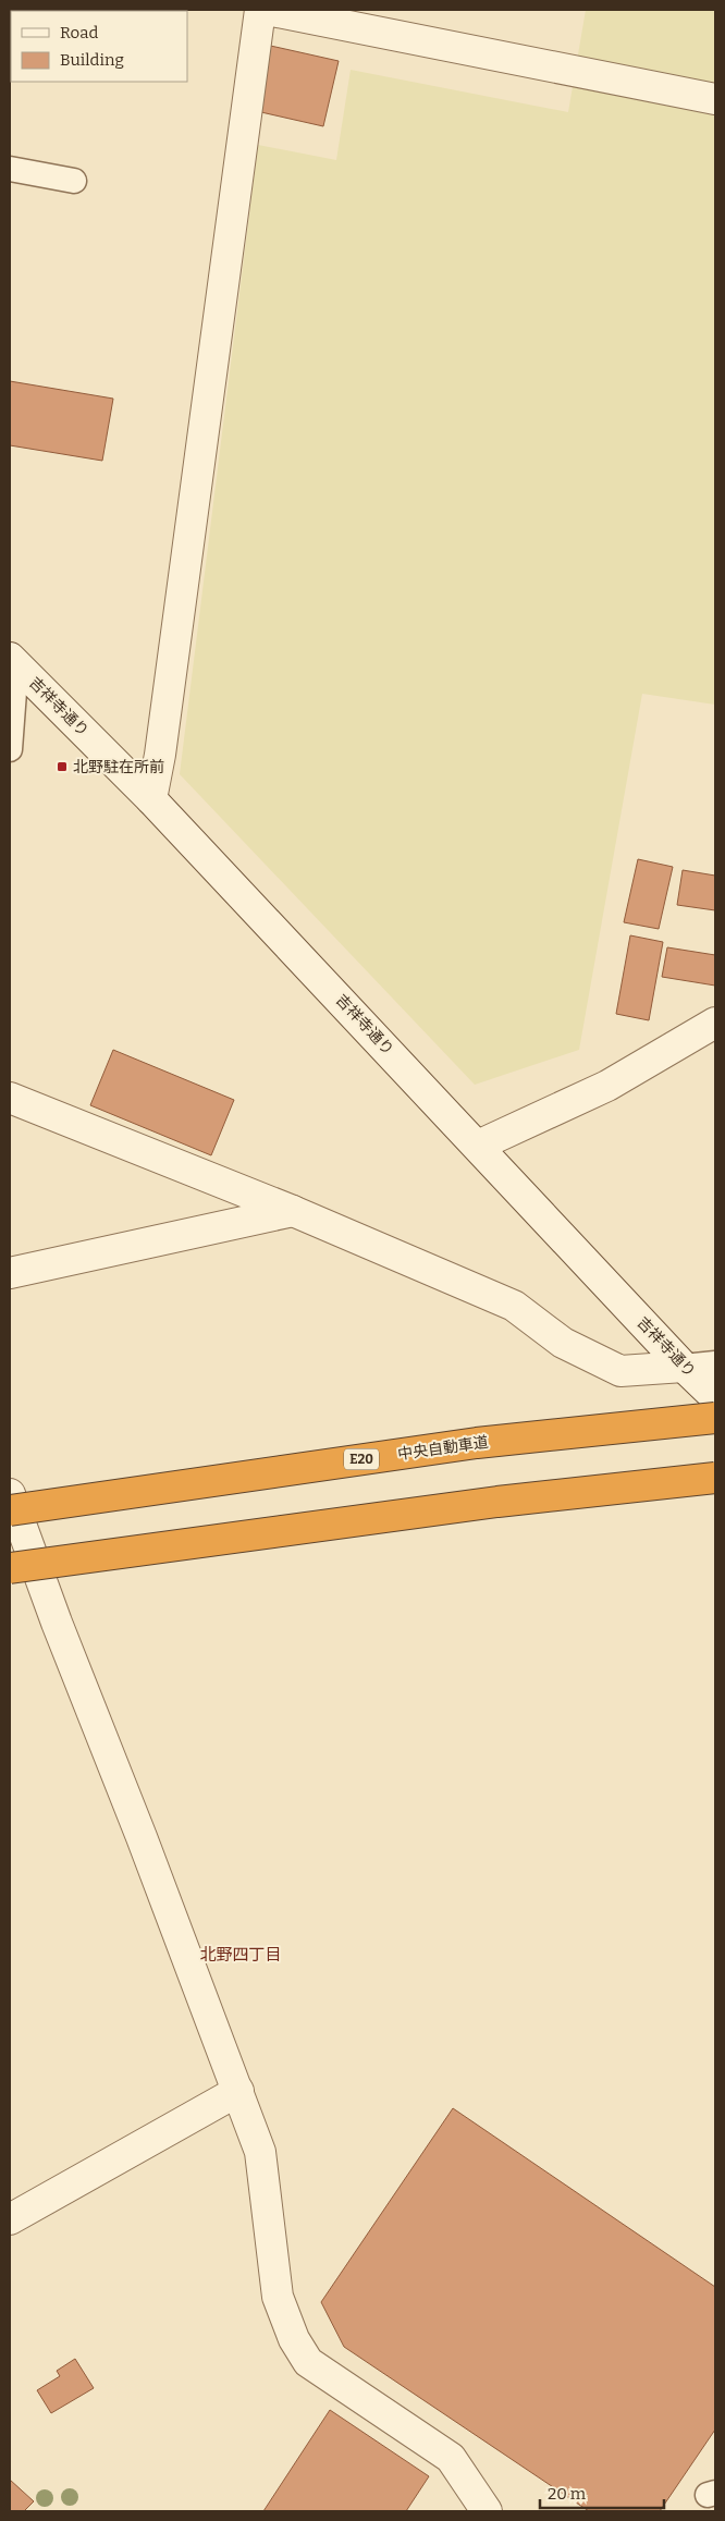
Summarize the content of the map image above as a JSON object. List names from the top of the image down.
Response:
{
  "streets": {
    "highway": ["中央自動車道", "E20"],
    "street": ["吉祥寺通り"]
  },
  "districts": ["北野四丁目"],
  "places": {
    "transit": ["北野駐在所前"]
  },
  "legend": ["Road", "Building"],
  "scale_bar": "20 m"
}
